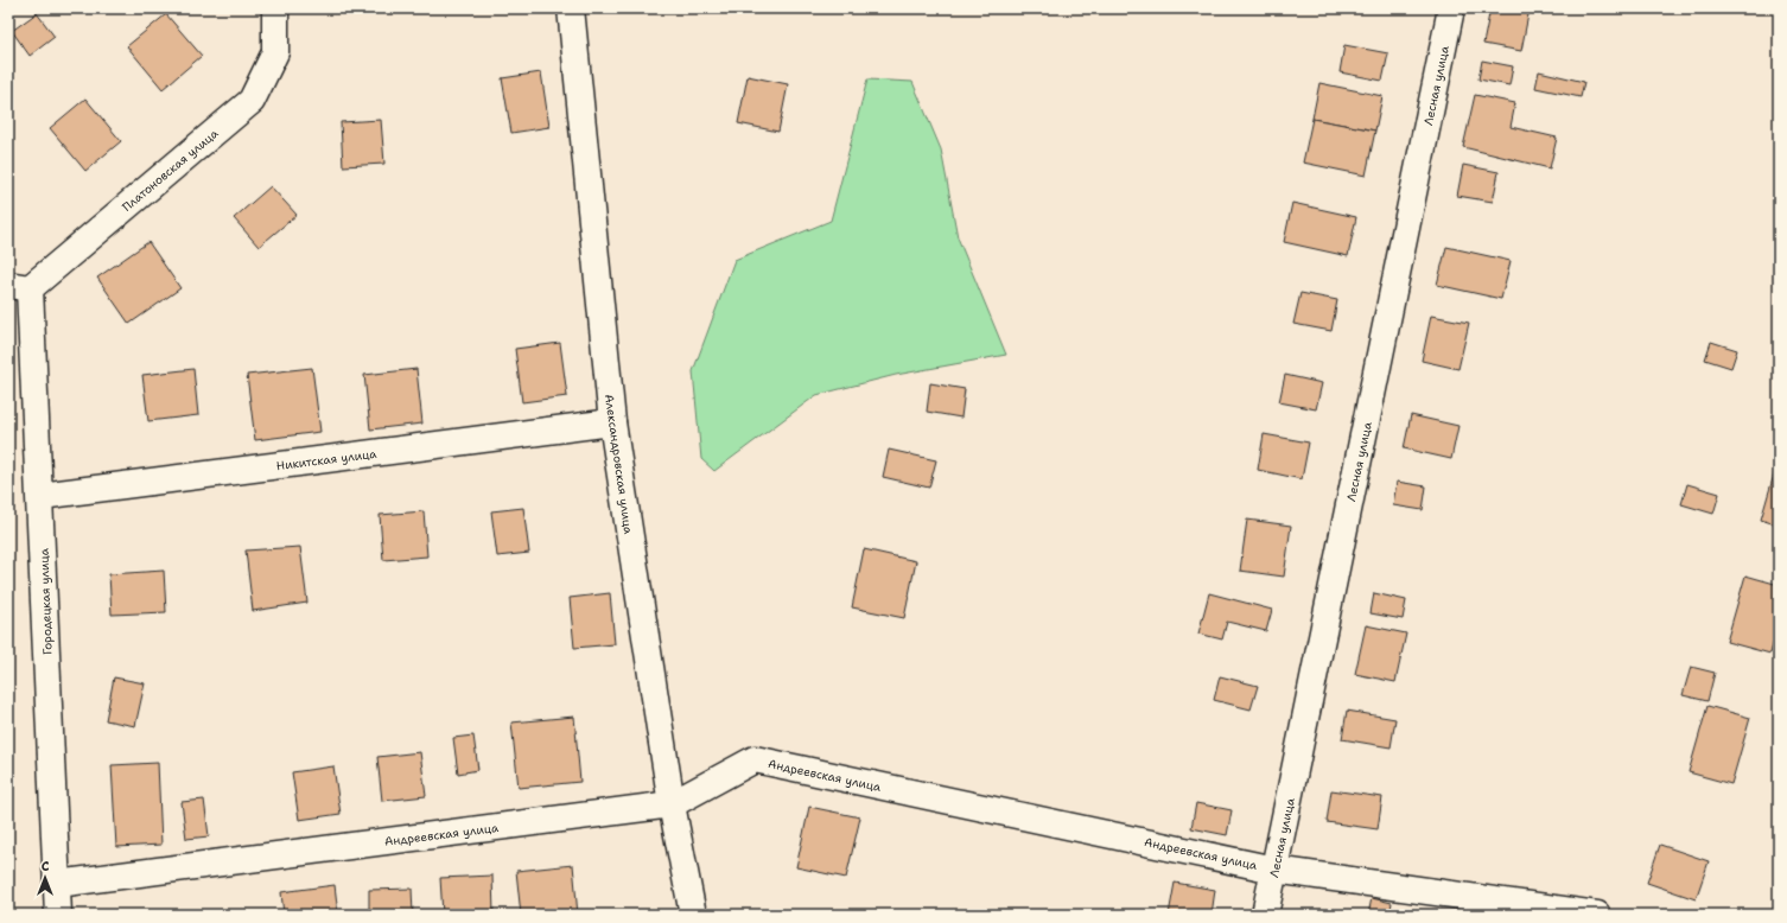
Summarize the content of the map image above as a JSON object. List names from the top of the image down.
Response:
{
  "streets": {
    "street": [
      "Лесная улица",
      "Платоновская улица",
      "Никитская улица",
      "Александровская улица",
      "Городецкая улица",
      "Андреевская улица"
    ]
  },
  "crossings": [
    ["Лесная улица", "Андреевская улица"],
    ["Платоновская улица", "Городецкая улица"],
    ["Никитская улица", "Александровская улица"],
    ["Никитская улица", "Городецкая улица"],
    ["Александровская улица", "Андреевская улица"],
    ["Городецкая улица", "Андреевская улица"]
  ],
  "north": "top"
}
